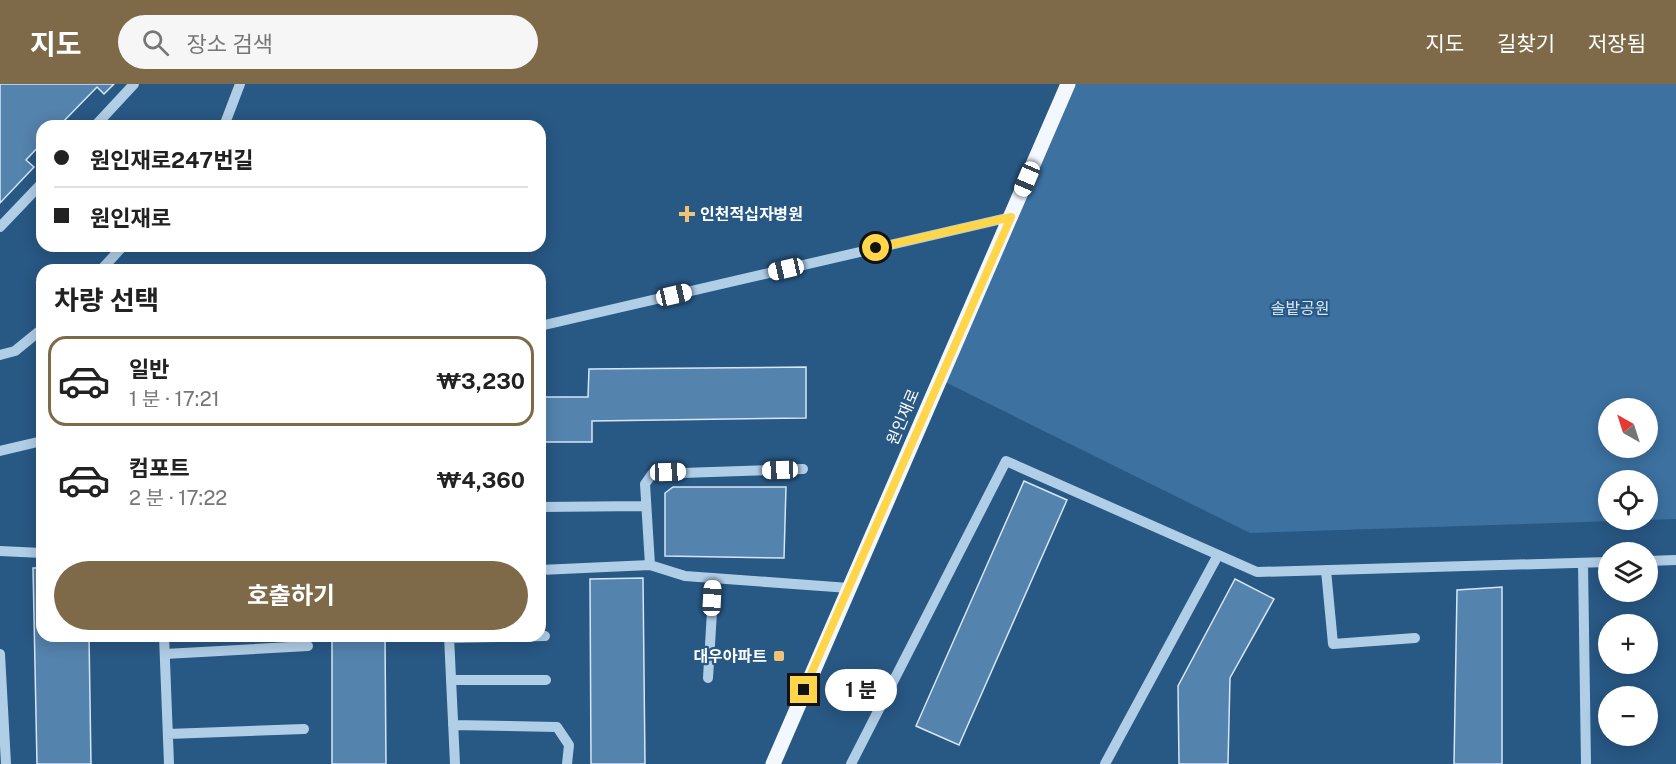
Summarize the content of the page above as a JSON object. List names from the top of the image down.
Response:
{
  "streets": {
    "main road": ["원인재로"]
  },
  "parks": ["솔밭공원"],
  "places": {
    "health": ["인천적십자병원"],
    "transit": ["대우아파트"]
  },
  "north": "top left",
  "page": {
    "header": "지도",
    "search": "장소 검색",
    "nav": ["지도", "길찾기", "저장됨"],
    "banner": ["원인재로247번길", "원인재로"],
    "heading": "차량 선택",
    "list": [
      {
        "name": "일반",
        "note": "1 분 · 17:21",
        "value": "₩3,230"
      },
      {
        "name": "컴포트",
        "note": "2 분 · 17:22",
        "value": "₩4,360"
      }
    ],
    "map_buttons": ["+", "−"],
    "buttons": "호출하기",
    "bubble": "1 분"
  }
}
